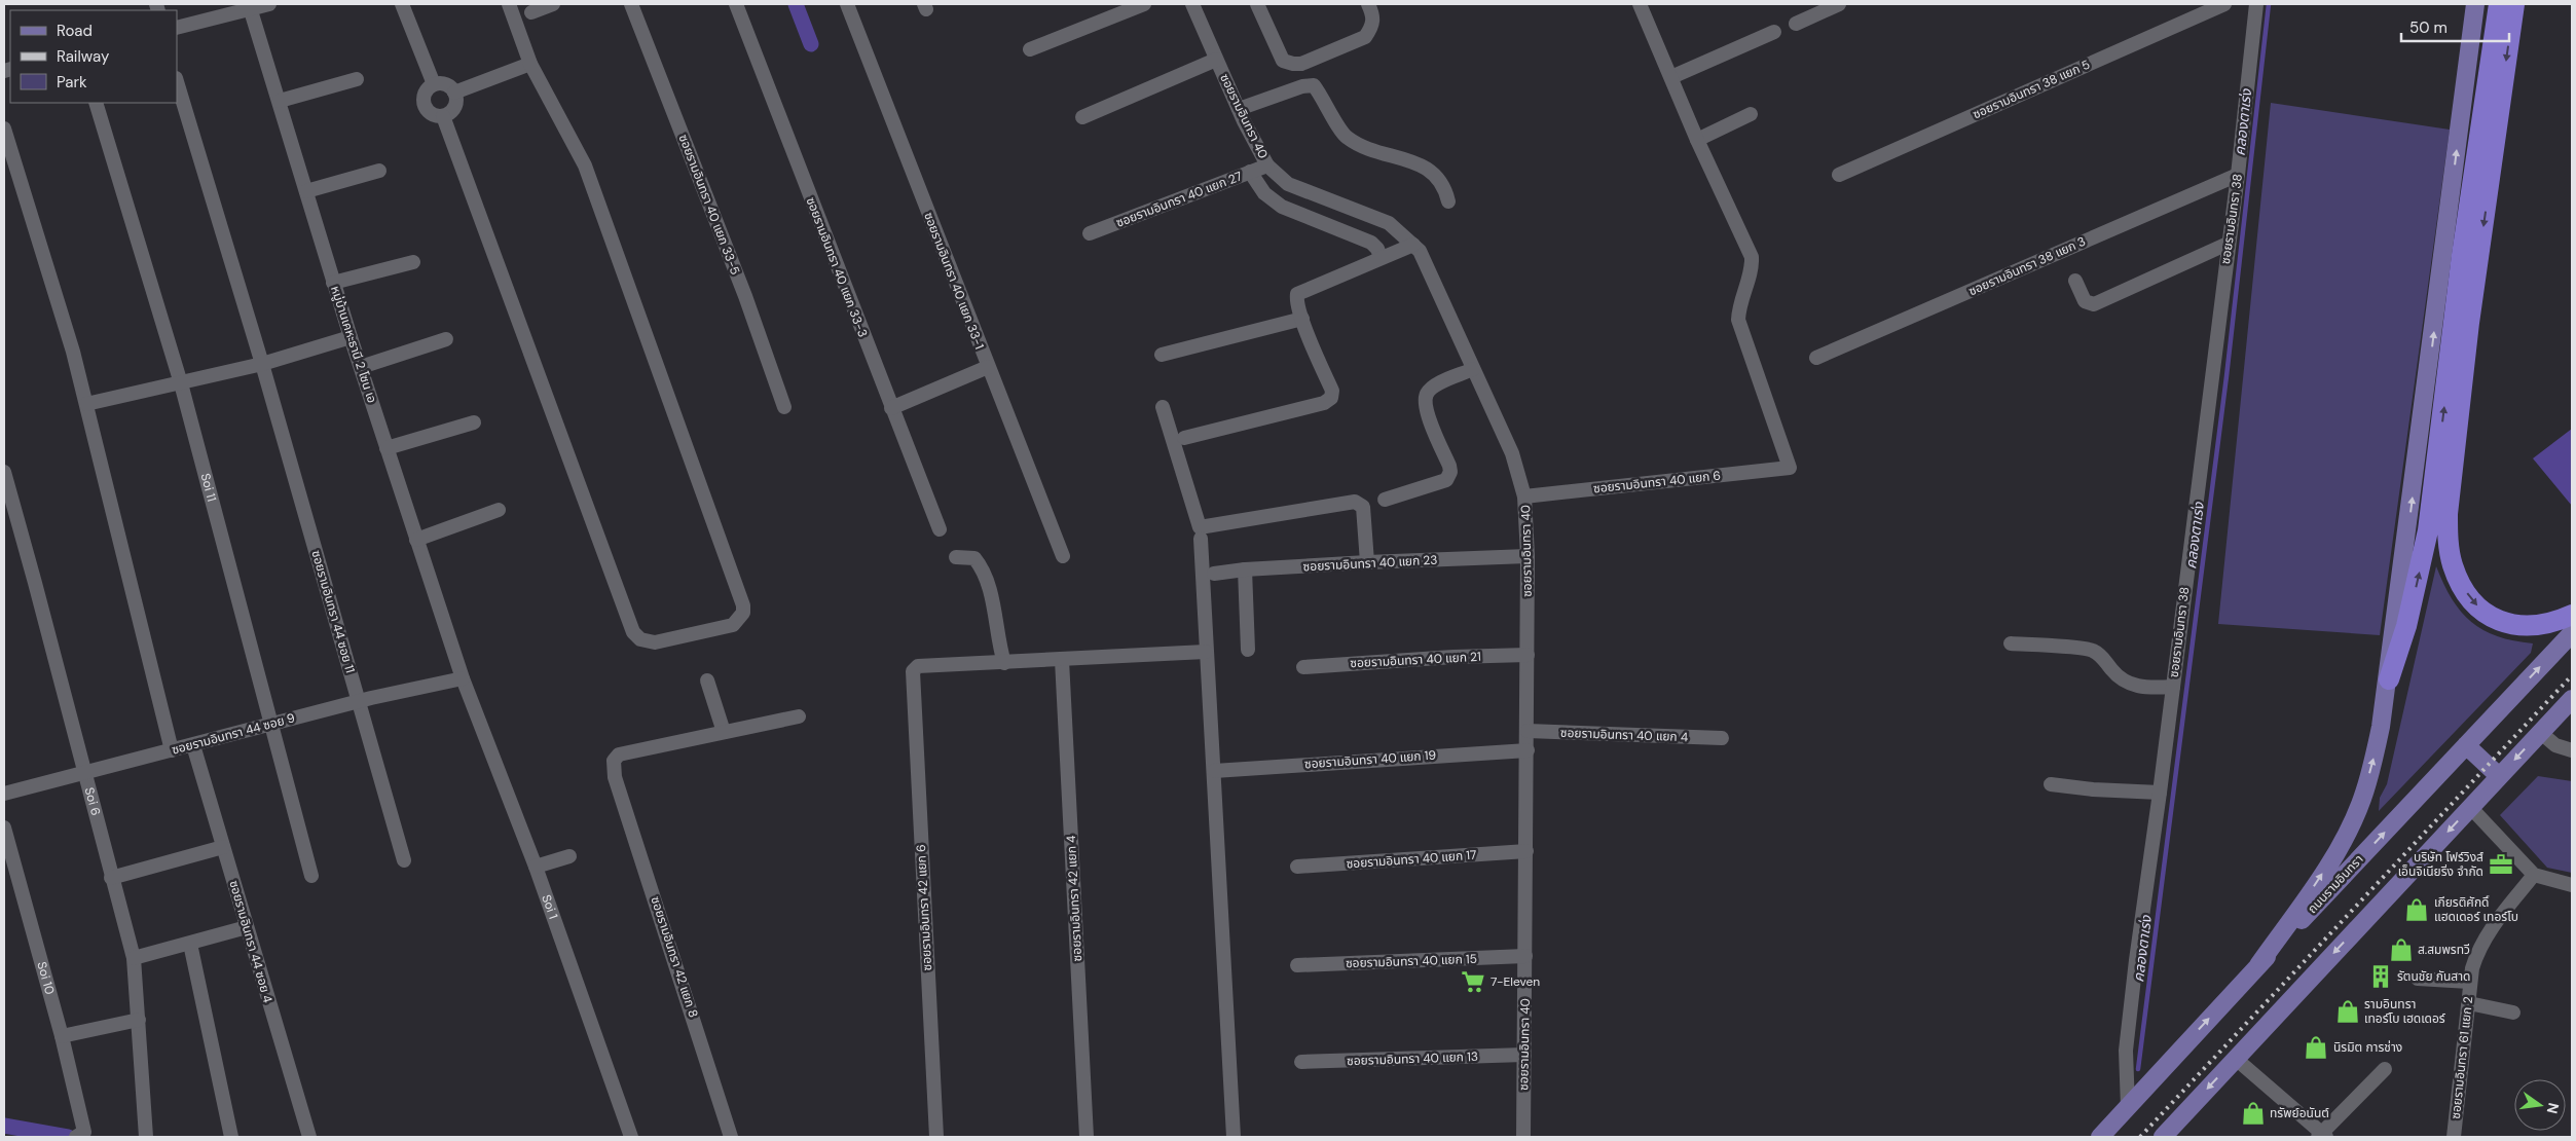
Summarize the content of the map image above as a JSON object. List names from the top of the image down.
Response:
{
  "streets": {
    "main road": ["ถนนรามอินทรา"],
    "street": [
      "ซอยรามอินทรา 38 แยก 5",
      "ซอยรามอินทรา 40",
      "ซอยรามอินทรา 40 แยก 27",
      "ซอยรามอินทรา 40 แยก 33-5",
      "ซอยรามอินทรา 38",
      "ซอยรามอินทรา 38 แยก 3",
      "ซอยรามอินทรา 40 แยก 33-3",
      "ซอยรามอินทรา 40 แยก 33-1",
      "หมู่บ้านเคหะธานี 2 โซน เอ",
      "ซอยรามอินทรา 40 แยก 6",
      "Soi 11",
      "ซอยรามอินทรา 40 แยก 23",
      "ซอยรามอินทรา 44 ซอย 11",
      "ซอยรามอินทรา 40 แยก 21",
      "ซอยรามอินทรา 44 ซอย 9",
      "ซอยรามอินทรา 40 แยก 4",
      "ซอยรามอินทรา 40 แยก 19",
      "Soi 6",
      "ซอยรามอินทรา 40 แยก 17",
      "ซอยรามอินทรา 42 แยก 4",
      "Soi 1",
      "ซอยรามอินทรา 42 แยก 6",
      "ซอยรามอินทรา 44 ซอย 4",
      "ซอยรามอินทรา 42 แยก 8",
      "ซอยรามอินทรา 40 แยก 15",
      "Soi 10",
      "ซอยรามอินทรา 61 แยก 2",
      "ซอยรามอินทรา 40 แยก 13"
    ]
  },
  "crossings": [
    ["ซอยรามอินทรา 40", "ซอยรามอินทรา 40 แยก 27"],
    ["ซอยรามอินทรา 40", "ซอยรามอินทรา 40 แยก 6"],
    ["ซอยรามอินทรา 40", "ซอยรามอินทรา 40 แยก 23"],
    ["ซอยรามอินทรา 40", "ซอยรามอินทรา 40 แยก 21"],
    ["ซอยรามอินทรา 40", "ซอยรามอินทรา 40 แยก 4"],
    ["ซอยรามอินทรา 40", "ซอยรามอินทรา 40 แยก 19"],
    ["ซอยรามอินทรา 40", "ซอยรามอินทรา 40 แยก 17"],
    ["ซอยรามอินทรา 40", "ซอยรามอินทรา 40 แยก 15"],
    ["ซอยรามอินทรา 40", "ซอยรามอินทรา 40 แยก 13"],
    ["ซอยรามอินทรา 38", "ซอยรามอินทรา 38 แยก 3"],
    ["ซอยรามอินทรา 38", "ถนนรามอินทรา"],
    ["หมู่บ้านเคหะธานี 2 โซน เอ", "ซอยรามอินทรา 44 ซอย 9"],
    ["หมู่บ้านเคหะธานี 2 โซน เอ", "Soi 1"],
    ["Soi 11", "ซอยรามอินทรา 44 ซอย 9"],
    ["ซอยรามอินทรา 44 ซอย 11", "ซอยรามอินทรา 44 ซอย 9"],
    ["ซอยรามอินทรา 44 ซอย 9", "Soi 6"],
    ["ซอยรามอินทรา 44 ซอย 9", "Soi 1"],
    ["ซอยรามอินทรา 44 ซอย 9", "ซอยรามอินทรา 44 ซอย 4"]
  ],
  "water": ["คลองตาเร่ง"],
  "places": {
    "office": ["บริษัท โฟร์วิงส์ เอ็นจิเนียริ่ง จำกัด"],
    "shop": [
      "เกียรติศักดิ์ แฮดเดอร์ เทอร์โบ",
      "ส.สมพรทวี",
      "รามอินทรา เทอร์โบ เฮดเดอร์",
      "นิรมิต การช่าง",
      "ทรัพย์อนันต์"
    ],
    "building": ["รัตนชัย กันสาด"],
    "supermarket": ["7-Eleven"]
  },
  "legend": ["Road", "Railway", "Park"],
  "scale_bar": "50 m",
  "north": "right"
}
